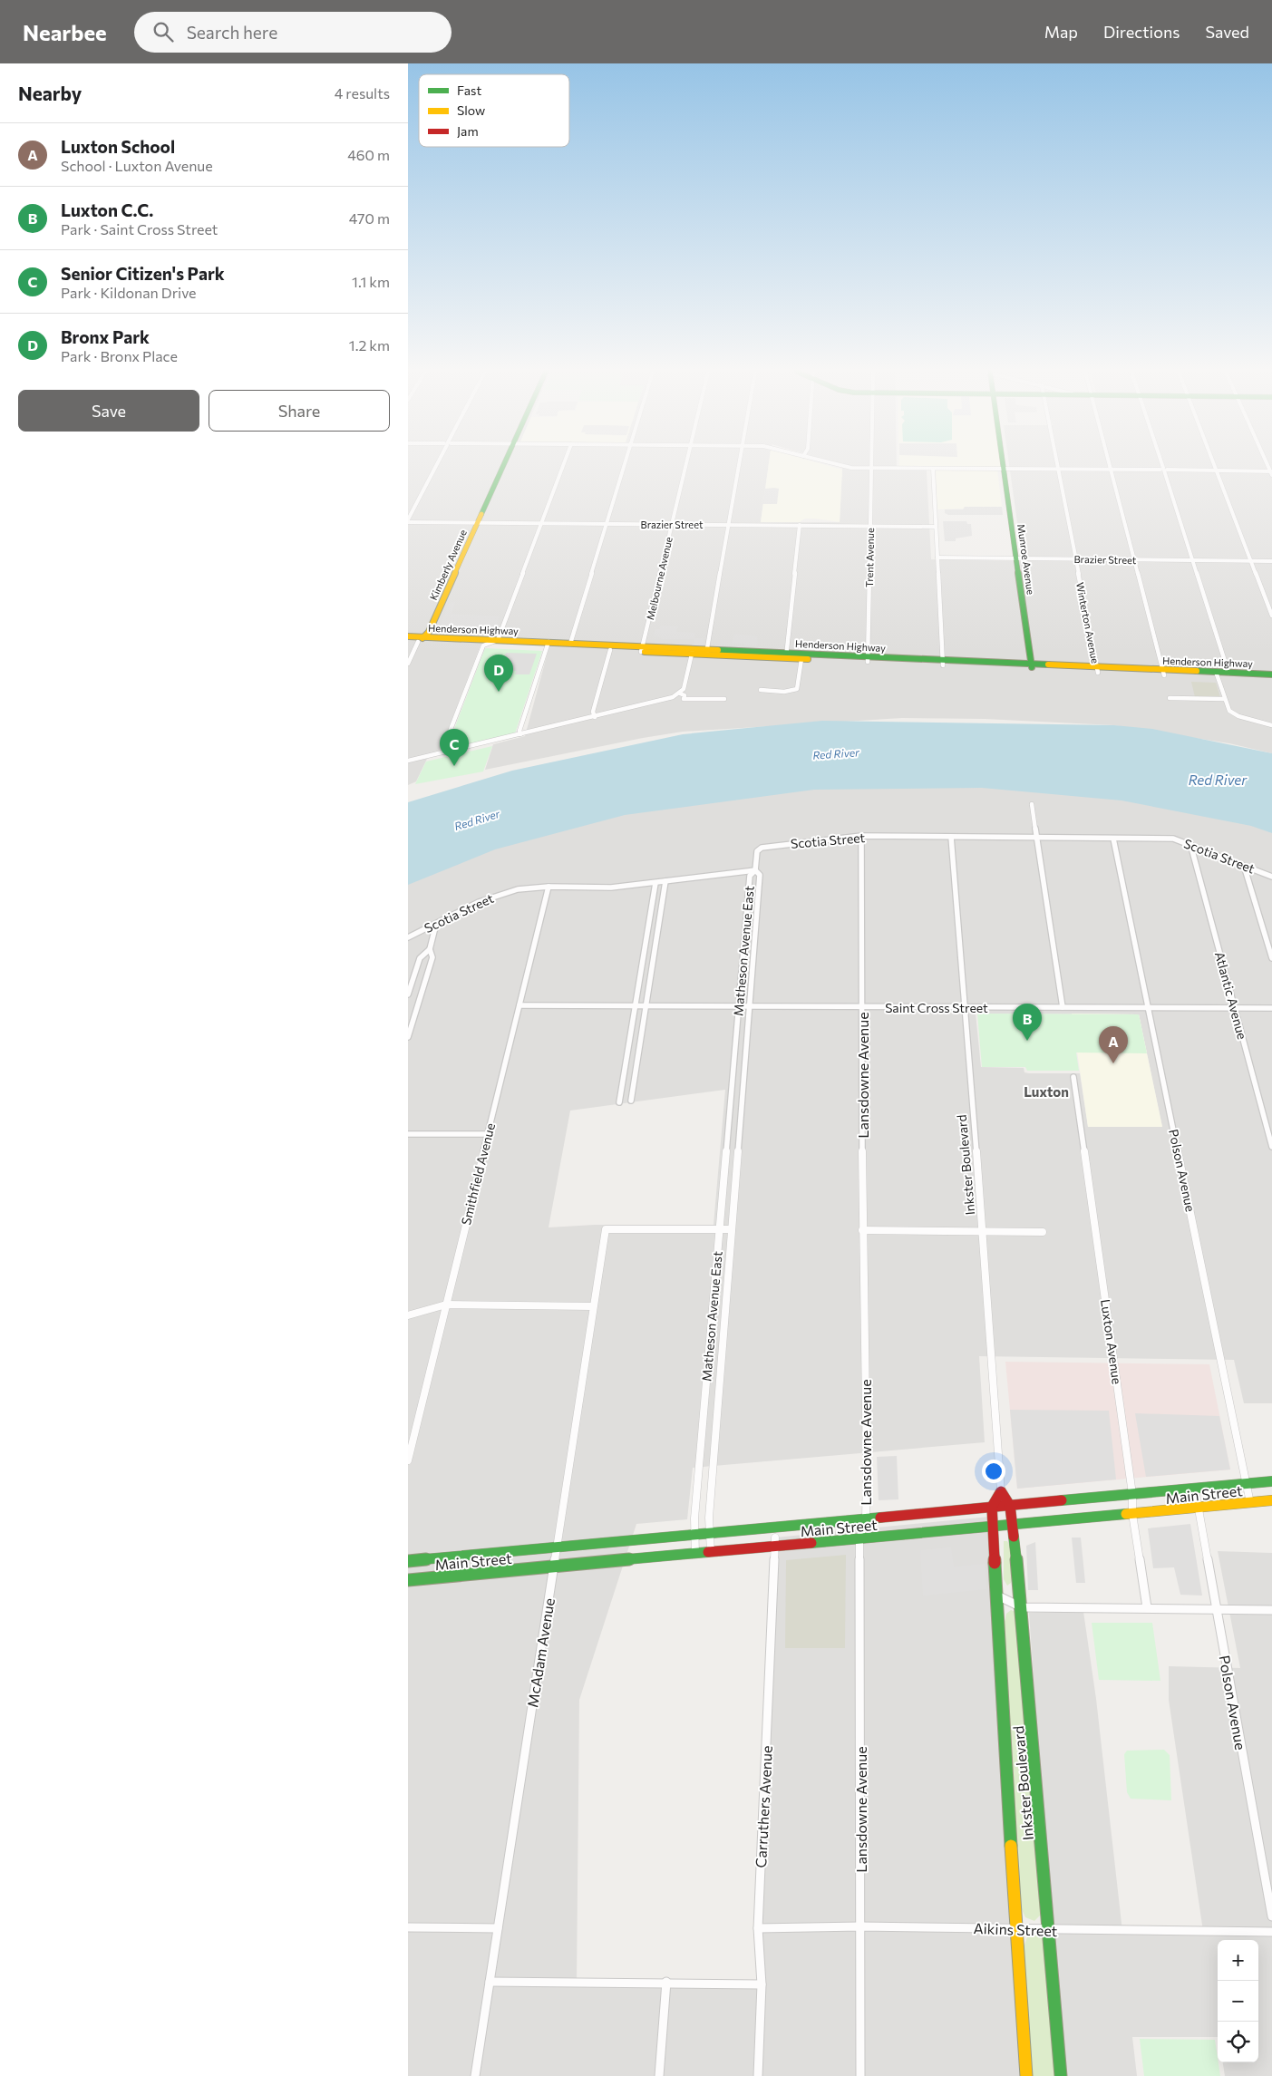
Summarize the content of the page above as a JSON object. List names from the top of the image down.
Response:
{
  "streets": {
    "main road": [
      "Munroe Avenue",
      "Kimberly Avenue",
      "Henderson Highway",
      "Inkster Boulevard",
      "Main Street"
    ],
    "street": [
      "Brazier Street",
      "Trent Avenue",
      "Melbourne Avenue",
      "Winterton Avenue",
      "Scotia Street",
      "Matheson Avenue East",
      "Atlantic Avenue",
      "Saint Cross Street",
      "Lansdowne Avenue",
      "Polson Avenue",
      "Smithfield Avenue",
      "Luxton Avenue",
      "McAdam Avenue",
      "Carruthers Avenue",
      "Aikins Street"
    ]
  },
  "crossings": [
    ["Brazier Street", "Trent Avenue"],
    ["Brazier Street", "Munroe Avenue"],
    ["Brazier Street", "Kimberly Avenue"],
    ["Brazier Street", "Melbourne Avenue"],
    ["Brazier Street", "Winterton Avenue"],
    ["Trent Avenue", "Henderson Highway"],
    ["Munroe Avenue", "Henderson Highway"],
    ["Kimberly Avenue", "Henderson Highway"],
    ["Melbourne Avenue", "Henderson Highway"],
    ["Winterton Avenue", "Henderson Highway"],
    ["Scotia Street", "Matheson Avenue East"],
    ["Scotia Street", "Atlantic Avenue"],
    ["Scotia Street", "Lansdowne Avenue"],
    ["Scotia Street", "Inkster Boulevard"],
    ["Scotia Street", "Polson Avenue"],
    ["Scotia Street", "Smithfield Avenue"],
    ["Matheson Avenue East", "Saint Cross Street"],
    ["Matheson Avenue East", "Main Street"],
    ["Matheson Avenue East", "McAdam Avenue"],
    ["Atlantic Avenue", "Saint Cross Street"],
    ["Saint Cross Street", "Lansdowne Avenue"],
    ["Saint Cross Street", "Inkster Boulevard"],
    ["Saint Cross Street", "Polson Avenue"],
    ["Saint Cross Street", "Smithfield Avenue"],
    ["Lansdowne Avenue", "Main Street"],
    ["Lansdowne Avenue", "Aikins Street"],
    ["Inkster Boulevard", "Main Street"],
    ["Inkster Boulevard", "Aikins Street"],
    ["Polson Avenue", "Main Street"],
    ["Luxton Avenue", "Main Street"],
    ["Main Street", "McAdam Avenue"],
    ["Main Street", "Carruthers Avenue"],
    ["Carruthers Avenue", "Aikins Street"]
  ],
  "districts": ["Luxton"],
  "water": ["Red River"],
  "legend": ["Fast", "Slow", "Jam"],
  "page": {
    "header": "Nearbee",
    "search": "Search here",
    "nav": ["Map", "Directions", "Saved"],
    "heading": ["Nearby", "4 results"],
    "list": [
      {
        "mark": "A",
        "name": "Luxton School",
        "note": "School · Luxton Avenue",
        "value": "460 m"
      },
      {
        "mark": "B",
        "name": "Luxton C.C.",
        "note": "Park · Saint Cross Street",
        "value": "470 m"
      },
      {
        "mark": "C",
        "name": "Senior Citizen's Park",
        "note": "Park · Kildonan Drive",
        "value": "1.1 km"
      },
      {
        "mark": "D",
        "name": "Bronx Park",
        "note": "Park · Bronx Place",
        "value": "1.2 km"
      }
    ],
    "buttons": ["Save", "Share"],
    "pins": [
      "D",
      "C",
      "B",
      "A"
    ],
    "map_buttons": ["+", "−"]
  }
}
